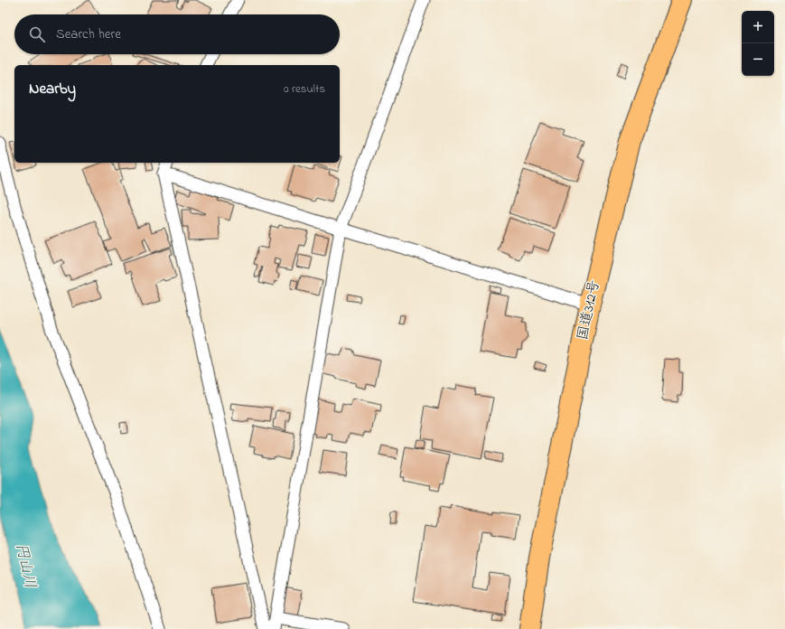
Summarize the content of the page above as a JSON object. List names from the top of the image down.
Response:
{
  "streets": {
    "highway": ["国道312号"]
  },
  "water": ["円山川"],
  "page": {
    "map_buttons": ["+", "−"],
    "search": "Search here",
    "heading": ["Nearby", "0 results"]
  }
}
